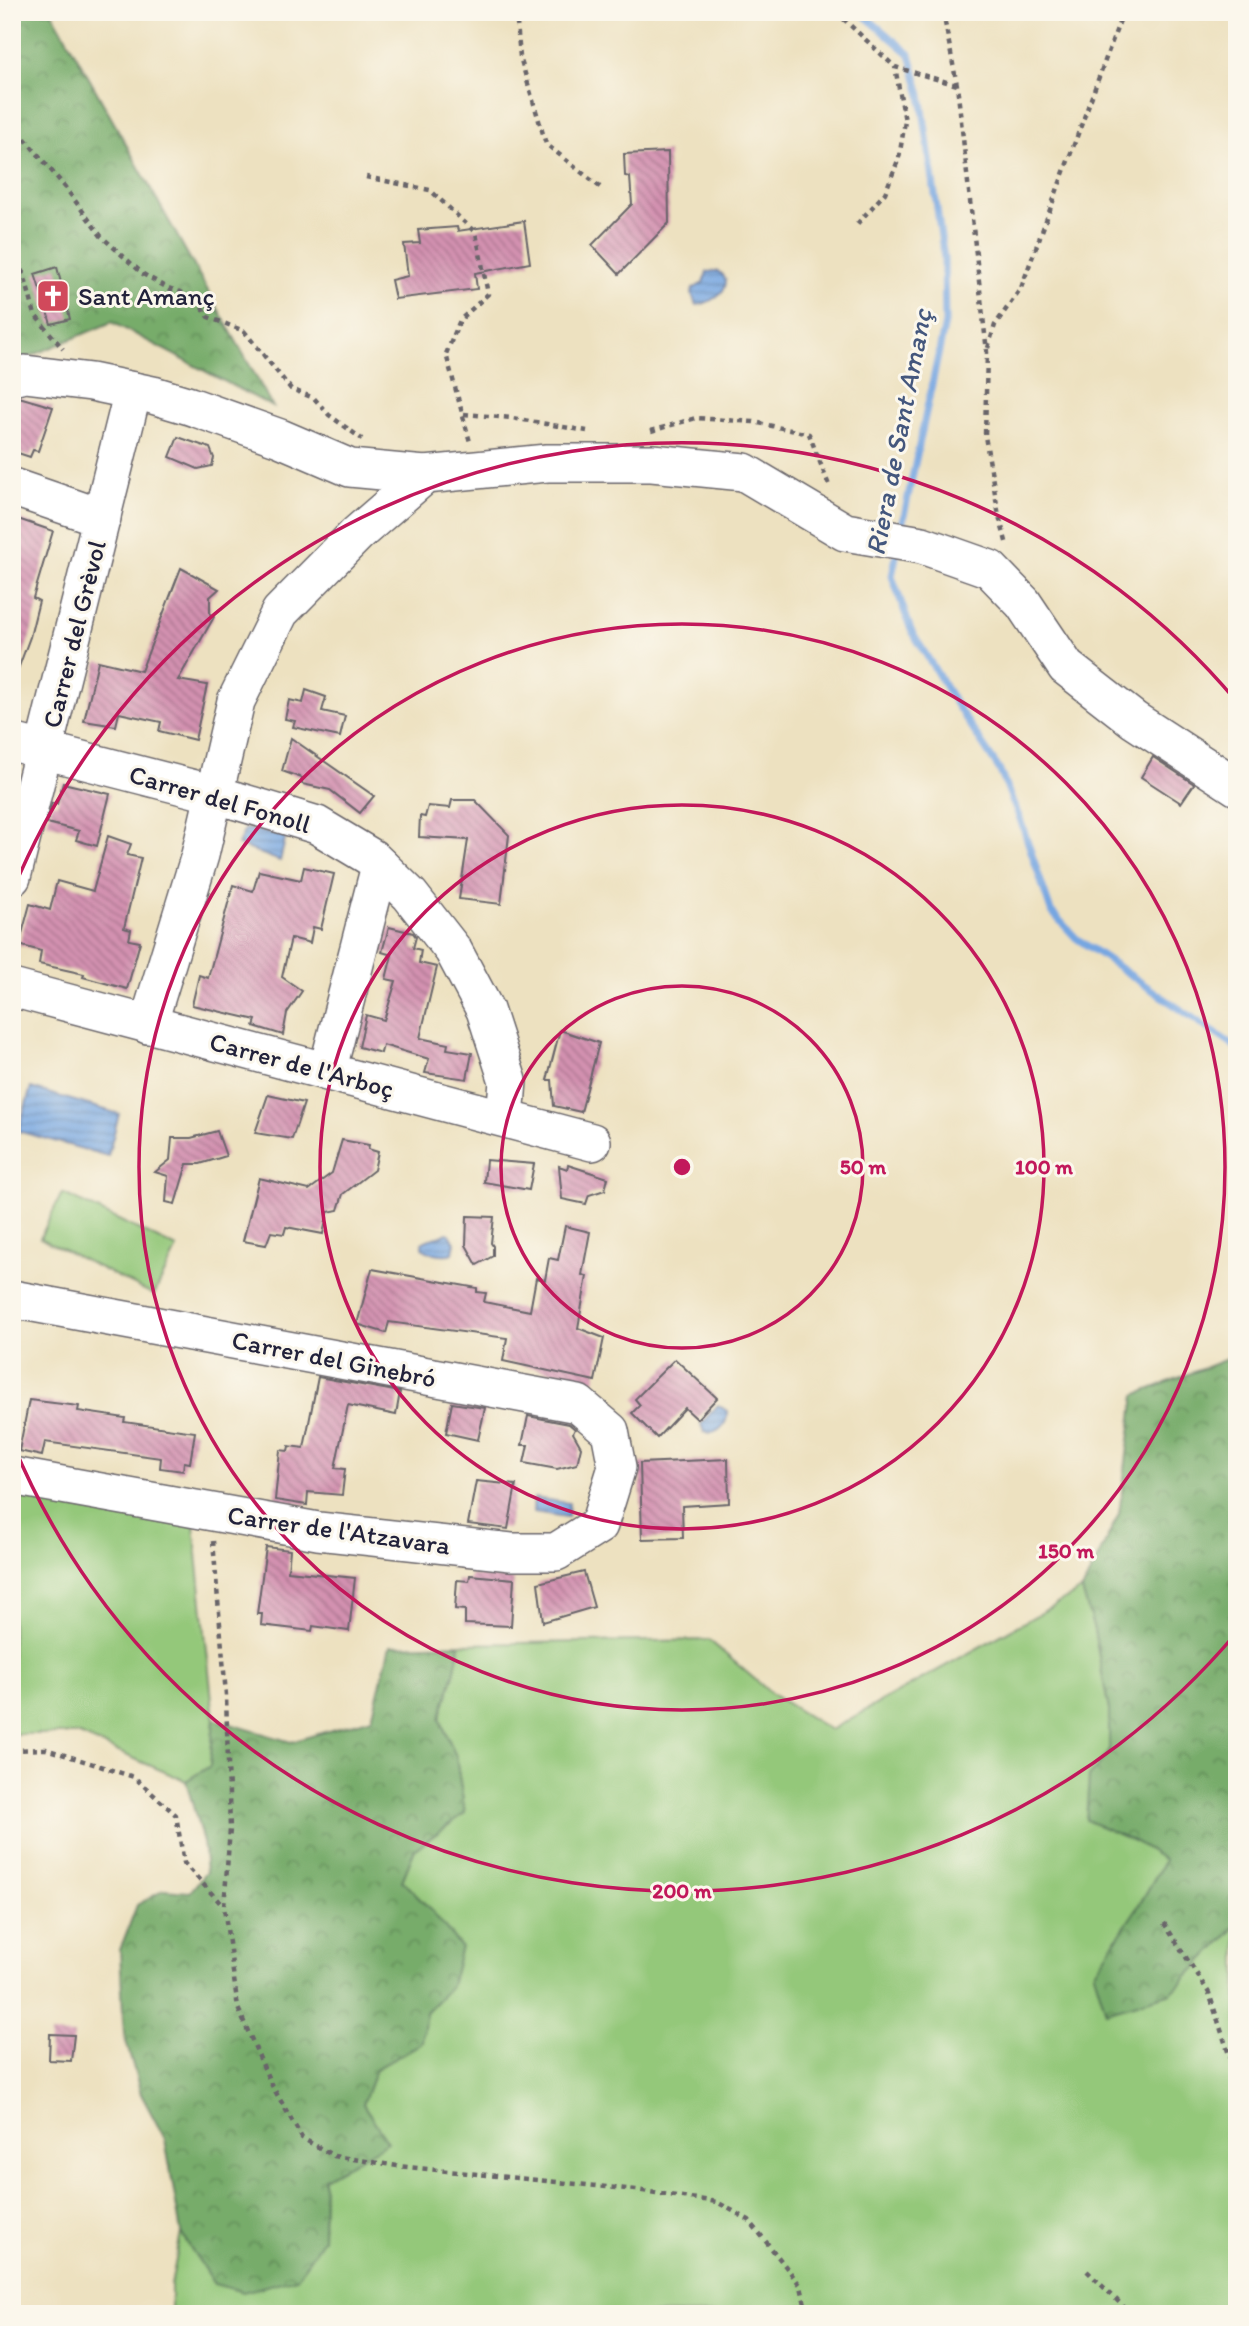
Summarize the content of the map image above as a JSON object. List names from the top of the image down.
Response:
{
  "streets": {
    "street": [
      "Carrer del Grèvol",
      "Carrer del Fonoll",
      "Carrer de l'Arboç",
      "Carrer del Ginebró",
      "Carrer de l'Atzavara"
    ]
  },
  "crossings": [
    ["Carrer del Grèvol", "Carrer del Fonoll"],
    ["Carrer del Fonoll", "Carrer de l'Arboç"],
    ["Carrer del Ginebró", "Carrer de l'Atzavara"]
  ],
  "water": ["Riera de Sant Amanç"],
  "places": {
    "church": ["Sant Amanç"]
  },
  "rings": [
    "50 m",
    "100 m",
    "150 m",
    "200 m"
  ]
}
